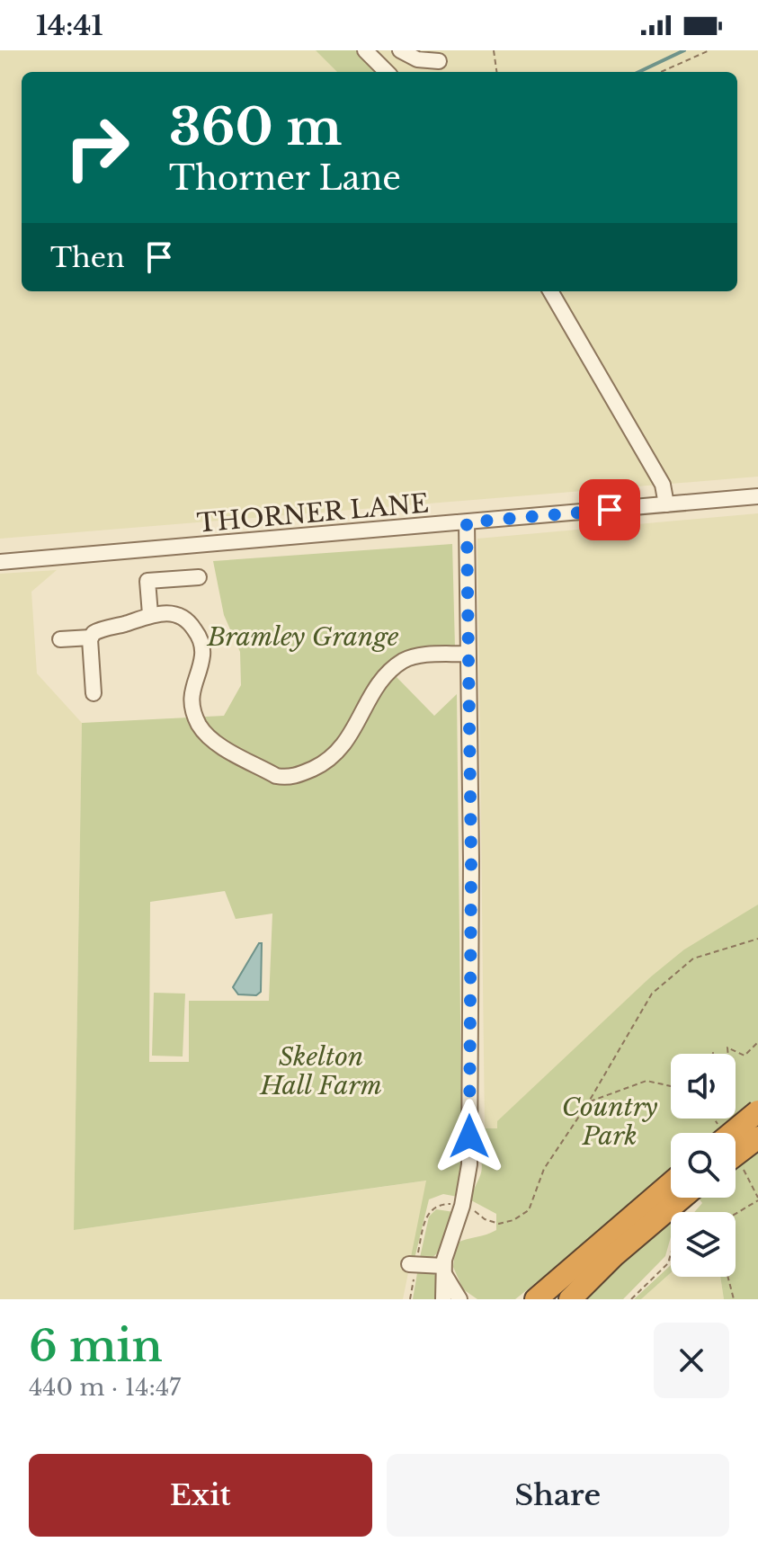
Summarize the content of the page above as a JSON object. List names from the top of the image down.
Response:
{
  "streets": {
    "street": ["THORNER LANE"]
  },
  "parks": ["Bramley Grange", "Skelton Hall Farm", "Country Park"],
  "page": {
    "status": "14:41",
    "turn": ["360 m", "Thorner Lane"],
    "then": "Then",
    "heading": ["6 min", "440 m · 14:47"],
    "buttons": ["Exit", "Share"]
  }
}
